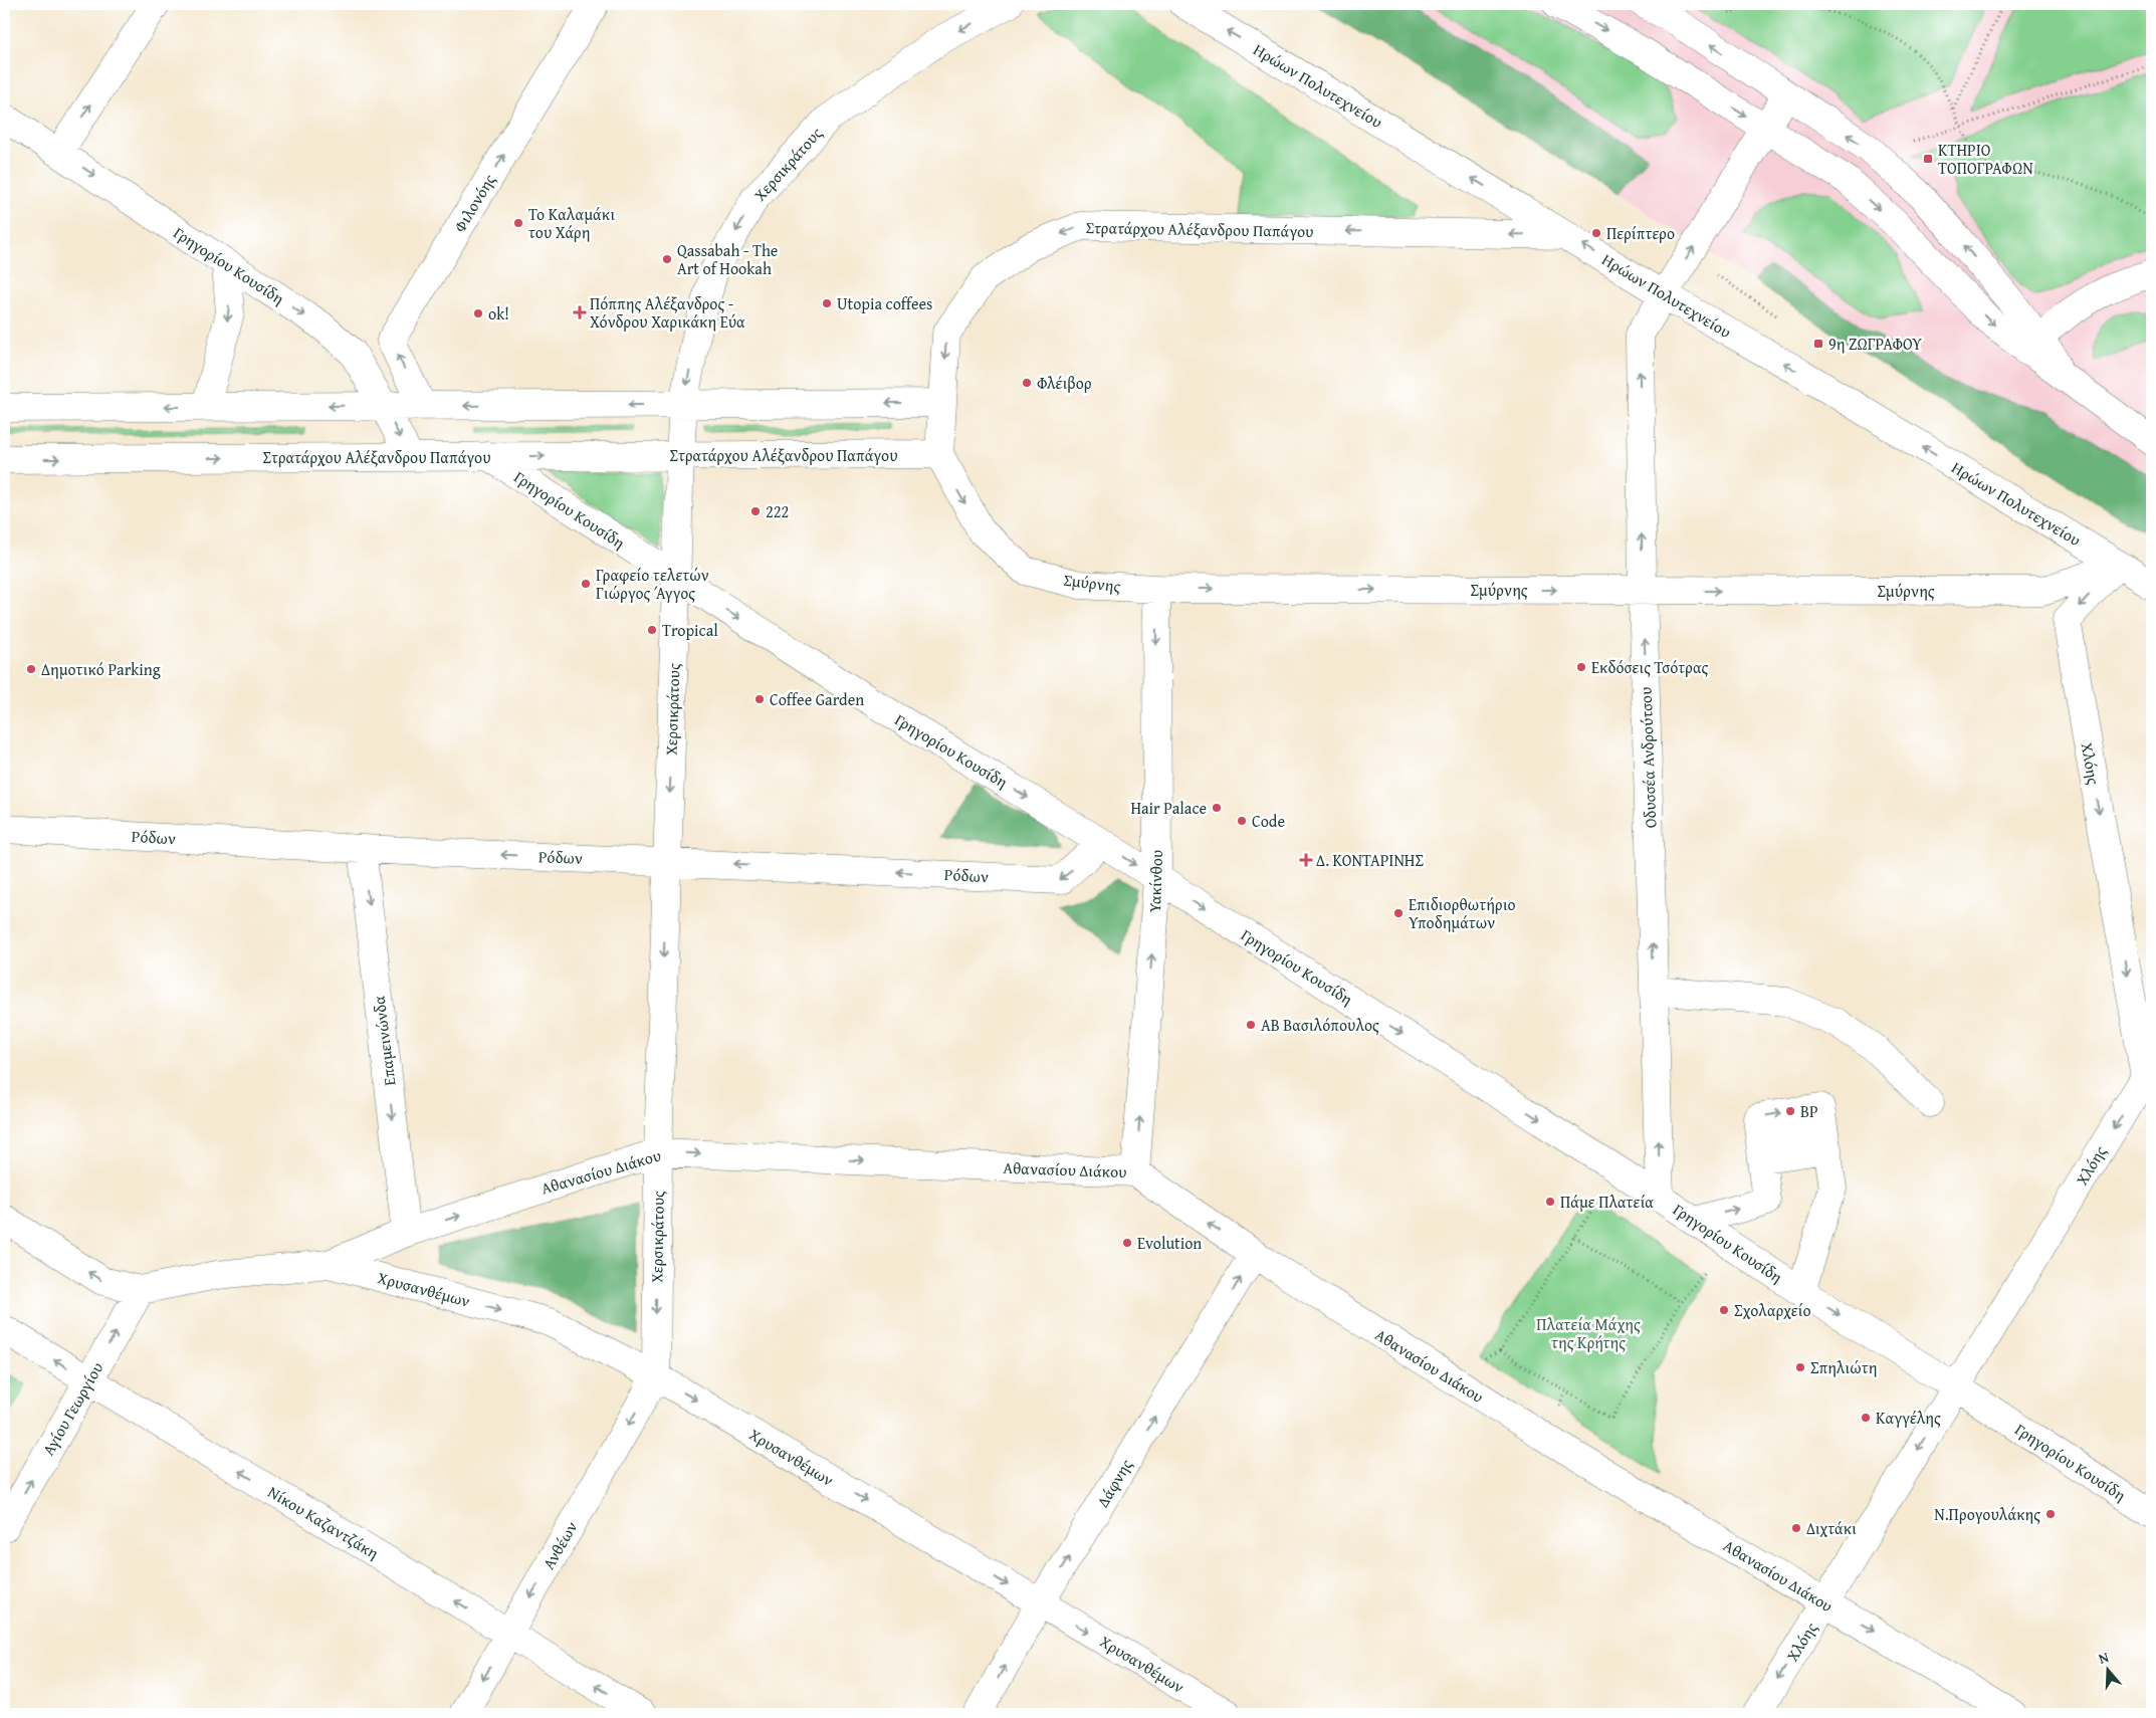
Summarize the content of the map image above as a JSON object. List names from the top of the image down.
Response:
{
  "streets": {
    "street": [
      "Ηρώων Πολυτεχνείου",
      "Χερσικράτους",
      "Φιλονόης",
      "Στρατάρχου Αλέξανδρου Παπάγου",
      "Γρηγορίου Κουσίδη",
      "Σμύρνης",
      "Οδυσσέα Ανδρούτσου",
      "Χλόης",
      "Ρόδων",
      "Υακίνθου",
      "Επαμεινώνδα",
      "Αθανασίου Διάκου",
      "Χρυσανθέμων",
      "Αγίου Γεωργίου",
      "Δάφνης",
      "Νίκου Καζαντζάκη",
      "Ανθέων"
    ]
  },
  "crossings": [
    ["Ηρώων Πολυτεχνείου", "Στρατάρχου Αλέξανδρου Παπάγου"],
    ["Ηρώων Πολυτεχνείου", "Σμύρνης"],
    ["Ηρώων Πολυτεχνείου", "Οδυσσέα Ανδρούτσου"],
    ["Ηρώων Πολυτεχνείου", "Χλόης"],
    ["Χερσικράτους", "Στρατάρχου Αλέξανδρου Παπάγου"],
    ["Χερσικράτους", "Γρηγορίου Κουσίδη"],
    ["Χερσικράτους", "Ρόδων"],
    ["Χερσικράτους", "Αθανασίου Διάκου"],
    ["Χερσικράτους", "Χρυσανθέμων"],
    ["Χερσικράτους", "Ανθέων"],
    ["Στρατάρχου Αλέξανδρου Παπάγου", "Γρηγορίου Κουσίδη"],
    ["Στρατάρχου Αλέξανδρου Παπάγου", "Σμύρνης"],
    ["Γρηγορίου Κουσίδη", "Οδυσσέα Ανδρούτσου"],
    ["Γρηγορίου Κουσίδη", "Χλόης"],
    ["Γρηγορίου Κουσίδη", "Ρόδων"],
    ["Γρηγορίου Κουσίδη", "Υακίνθου"],
    ["Σμύρνης", "Οδυσσέα Ανδρούτσου"],
    ["Σμύρνης", "Χλόης"],
    ["Σμύρνης", "Υακίνθου"],
    ["Χλόης", "Αθανασίου Διάκου"],
    ["Ρόδων", "Επαμεινώνδα"],
    ["Υακίνθου", "Αθανασίου Διάκου"],
    ["Επαμεινώνδα", "Αθανασίου Διάκου"],
    ["Αθανασίου Διάκου", "Χρυσανθέμων"],
    ["Αθανασίου Διάκου", "Αγίου Γεωργίου"],
    ["Αθανασίου Διάκου", "Δάφνης"],
    ["Χρυσανθέμων", "Δάφνης"],
    ["Χρυσανθέμων", "Ανθέων"],
    ["Αγίου Γεωργίου", "Νίκου Καζαντζάκη"],
    ["Νίκου Καζαντζάκη", "Ανθέων"]
  ],
  "one_way": [
    "Χερσικράτους",
    "Γρηγορίου Κουσίδη",
    "Σμύρνης",
    "Οδυσσέα Ανδρούτσου",
    "Χλόης",
    "Ρόδων",
    "Επαμεινώνδα",
    "Χρυσανθέμων",
    "Αγίου Γεωργίου",
    "Δάφνης",
    "Νίκου Καζαντζάκη",
    "Ανθέων"
  ],
  "parks": ["Πλατεία Μάχης της Κρήτης"],
  "places": {
    "transit": ["ΚΤΗΡΙΟ ΤΟΠΟΓΡΑΦΩΝ", "9η ΖΩΓΡΑΦΟΥ"],
    "other": [
      "Το Καλαμάκι του Χάρη",
      "Περίπτερο",
      "Qassabah - The Art of Hookah",
      "Utopia coffees",
      "ok!",
      "Φλέιβορ",
      "222",
      "Γραφείο τελετών Γιώργος Άγγος",
      "Tropical",
      "Εκδόσεις Τσότρας",
      "Δημοτικό Parking",
      "Coffee Garden",
      "Hair Palace",
      "Code",
      "Επιδιορθωτήριο Υποδημάτων",
      "AB Βασιλόπουλος",
      "BP",
      "Πάμε Πλατεία",
      "Evolution",
      "Σχολαρχείο",
      "Σπηλιώτη",
      "Καγγέλης",
      "Ν.Προγουλάκης",
      "Διχτάκι"
    ],
    "health": ["Πόππης Αλέξανδρος - Χόνδρου Χαρικάκη Εύα", "Δ. ΚΟΝΤΑΡΙΝΗΣ"]
  },
  "north": "top"
}
